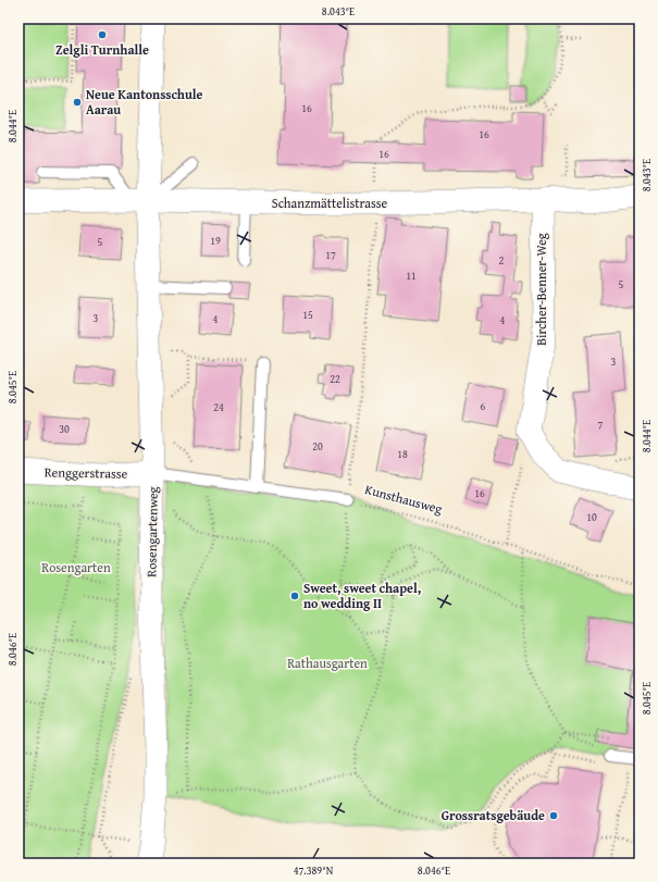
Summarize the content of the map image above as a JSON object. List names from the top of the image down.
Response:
{
  "streets": {
    "street": [
      "Schanzmättelistrasse",
      "Bircher-Benner-Weg",
      "Renggerstrasse",
      "Rosengartenweg"
    ],
    "lane": ["Kunsthausweg"]
  },
  "crossings": [
    ["Schanzmättelistrasse", "Bircher-Benner-Weg"],
    ["Schanzmättelistrasse", "Rosengartenweg"],
    ["Renggerstrasse", "Kunsthausweg"],
    ["Renggerstrasse", "Rosengartenweg"],
    ["Kunsthausweg", "Rosengartenweg"]
  ],
  "parks": ["Rosengarten", "Rathausgarten"],
  "places": [
    "Zelgli Turnhalle",
    "Neue Kantonsschule Aarau",
    "Sweet, sweet chapel, no wedding II",
    "Grossratsgebäude"
  ],
  "house_numbers": [
    "16",
    "16",
    "16",
    "19",
    "5",
    "17",
    "2",
    "11",
    "5",
    "15",
    "3",
    "4",
    "4",
    "3",
    "22",
    "6",
    "24",
    "7",
    "30",
    "20",
    "18",
    "16",
    "10"
  ],
  "coordinates": [
    "8.043°E",
    "8.044°E",
    "8.045°E",
    "8.046°E",
    "47.389°N"
  ]
}
